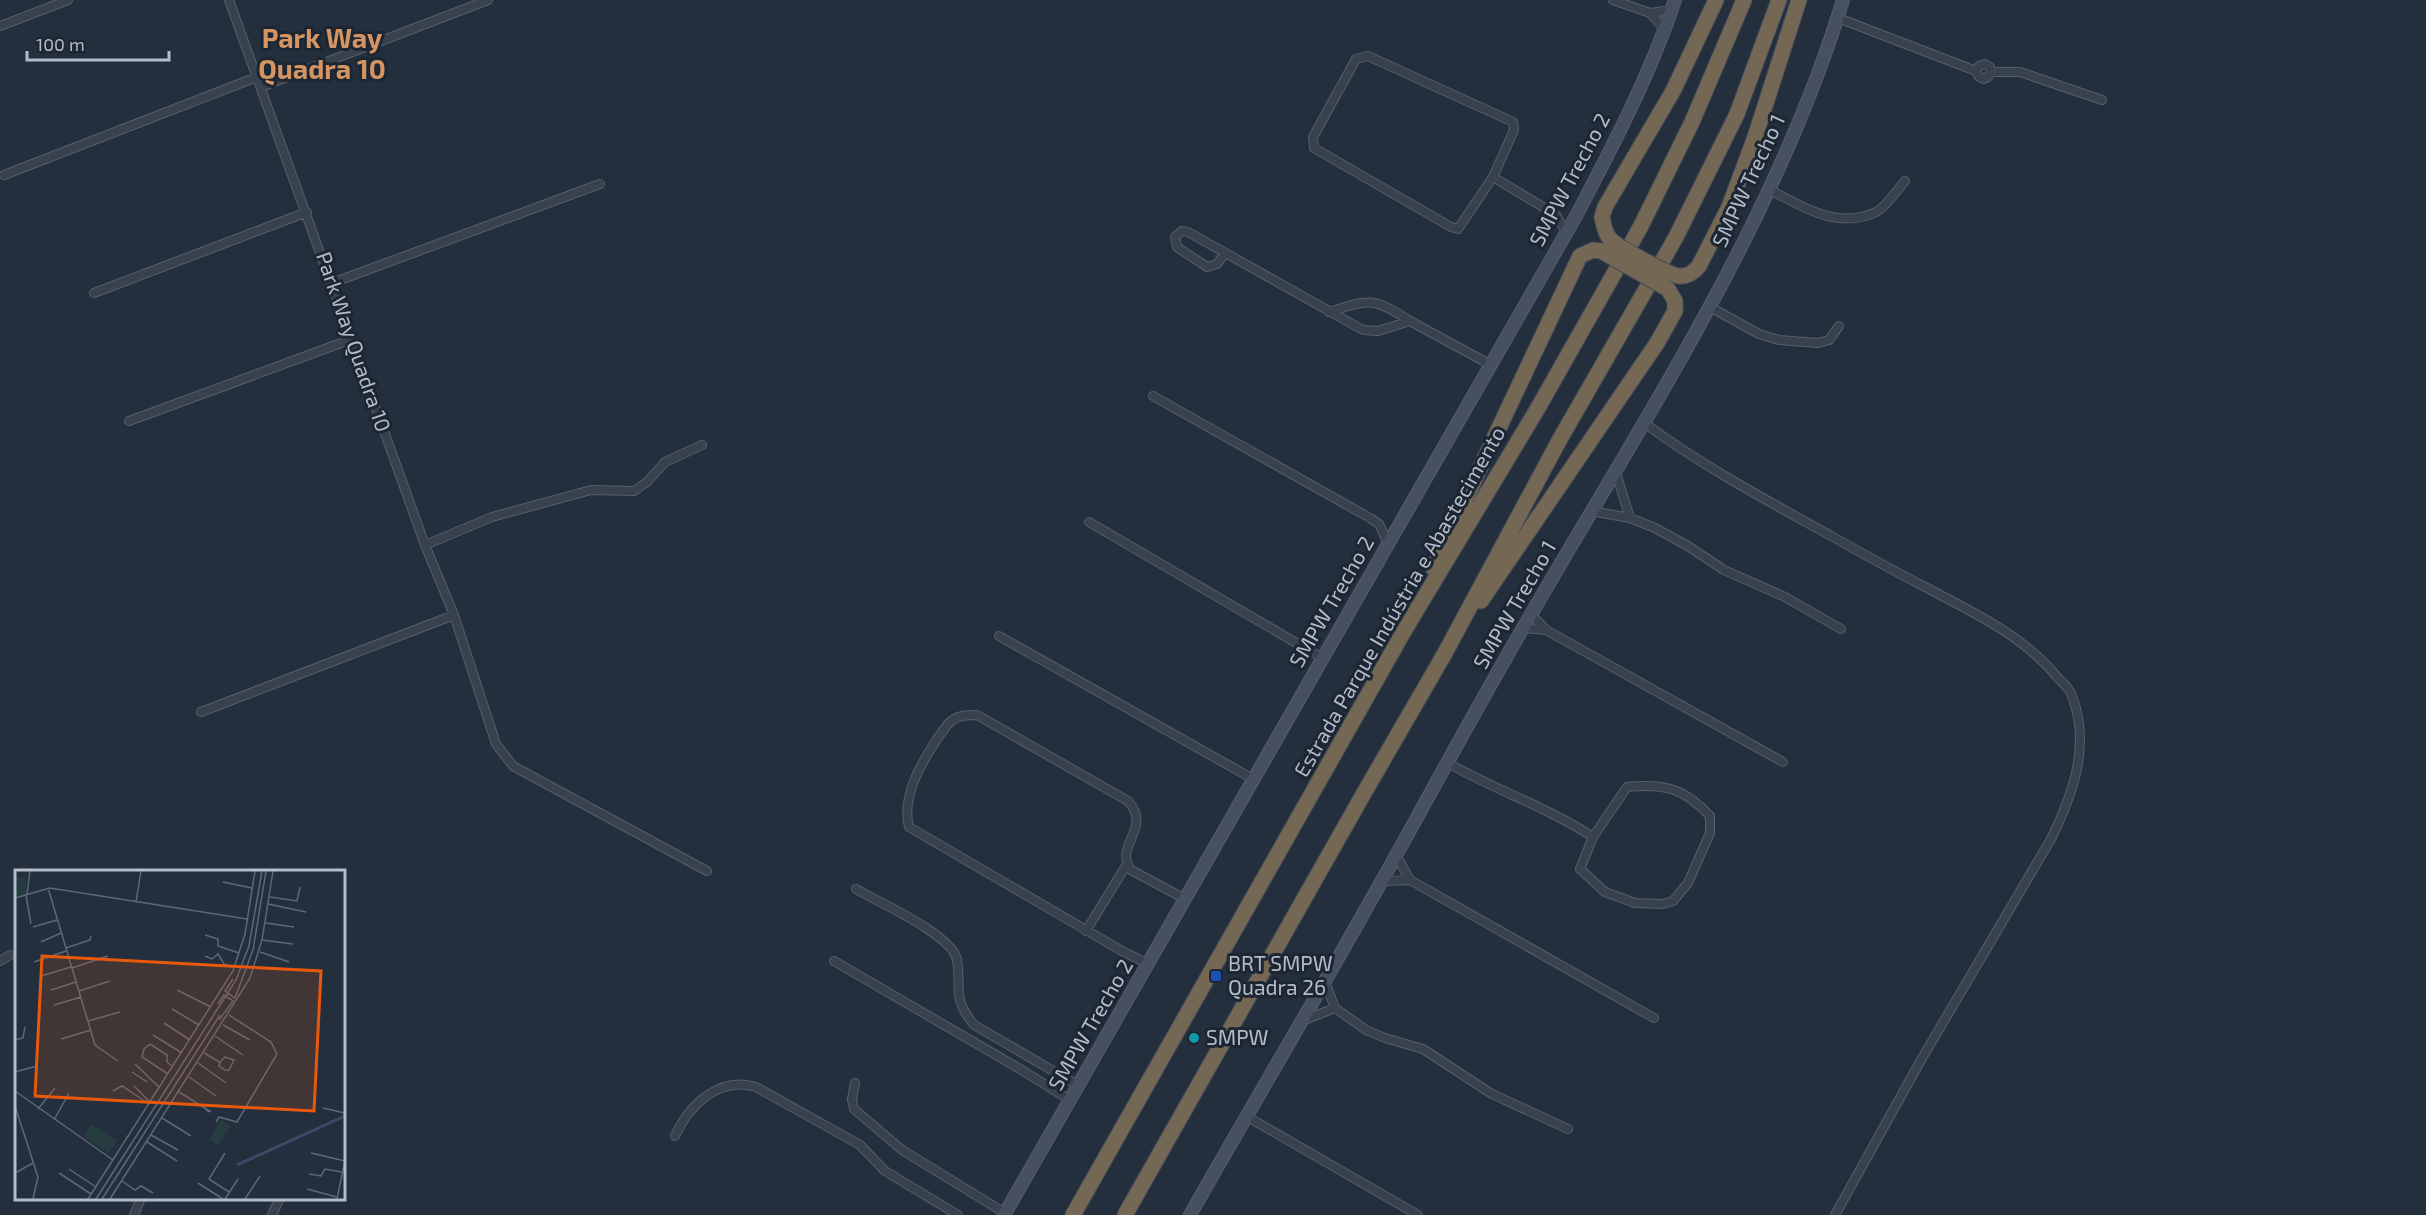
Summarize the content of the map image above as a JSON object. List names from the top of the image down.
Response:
{
  "streets": {
    "highway": ["Estrada Parque Indústria e Abastecimento"],
    "street": ["SMPW Trecho 2", "SMPW Trecho 1", "Park Way Quadra 10"]
  },
  "districts": ["Park Way Quadra 10"],
  "places": {
    "transit": ["BRT SMPW Quadra 26"],
    "other": ["SMPW"]
  },
  "scale_bar": "100 m"
}
